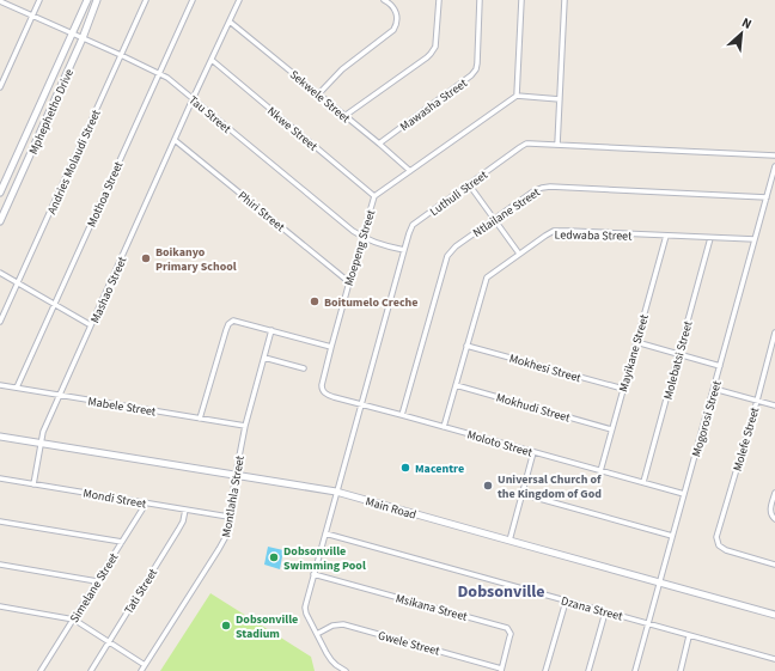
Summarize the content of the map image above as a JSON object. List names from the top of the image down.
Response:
{
  "streets": {
    "street": [
      "Sekwele Street",
      "Mawasha Street",
      "Mphephetho Drive",
      "Tau Street",
      "Nkwe Street",
      "Andries Molaudi Street",
      "Luthuli Street",
      "Mothoa Street",
      "Phiri Street",
      "Ntlailane Street",
      "Ledwaba Street",
      "Moepeng Street",
      "Mashao Street",
      "Mayikane Street",
      "Molebatsi Street",
      "Mokhesi Street",
      "Mabele Street",
      "Mokhudi Street",
      "Mogorosi Street",
      "Molefe Street",
      "Moloto Street",
      "Montlahla Street",
      "Mondi Street",
      "Main Road",
      "Simelane Street",
      "Tati Street",
      "Msikana Street",
      "Dzana Street",
      "Gwele Street"
    ]
  },
  "crossings": [
    ["Sekwele Street", "Mawasha Street"],
    ["Sekwele Street", "Moepeng Street"],
    ["Sekwele Street", "Mashao Street"],
    ["Mphephetho Drive", "Tau Street"],
    ["Tau Street", "Andries Molaudi Street"],
    ["Tau Street", "Luthuli Street"],
    ["Tau Street", "Mothoa Street"],
    ["Tau Street", "Moepeng Street"],
    ["Tau Street", "Mashao Street"],
    ["Nkwe Street", "Moepeng Street"],
    ["Nkwe Street", "Mashao Street"],
    ["Luthuli Street", "Moloto Street"],
    ["Luthuli Street", "Main Road"],
    ["Luthuli Street", "Msikana Street"],
    ["Luthuli Street", "Dzana Street"],
    ["Luthuli Street", "Gwele Street"],
    ["Mothoa Street", "Mabele Street"],
    ["Phiri Street", "Moepeng Street"],
    ["Phiri Street", "Mashao Street"],
    ["Ntlailane Street", "Mogorosi Street"],
    ["Ntlailane Street", "Moloto Street"],
    ["Ledwaba Street", "Mayikane Street"],
    ["Ledwaba Street", "Molebatsi Street"],
    ["Ledwaba Street", "Mokhesi Street"],
    ["Ledwaba Street", "Mokhudi Street"],
    ["Ledwaba Street", "Mogorosi Street"],
    ["Ledwaba Street", "Moloto Street"],
    ["Moepeng Street", "Moloto Street"],
    ["Mashao Street", "Mabele Street"],
    ["Mashao Street", "Mondi Street"],
    ["Mashao Street", "Main Road"],
    ["Mayikane Street", "Mokhesi Street"],
    ["Mayikane Street", "Mokhudi Street"],
    ["Mayikane Street", "Moloto Street"],
    ["Molebatsi Street", "Moloto Street"],
    ["Mabele Street", "Montlahla Street"],
    ["Mogorosi Street", "Moloto Street"],
    ["Mogorosi Street", "Main Road"],
    ["Mogorosi Street", "Dzana Street"],
    ["Montlahla Street", "Mondi Street"],
    ["Montlahla Street", "Main Road"],
    ["Mondi Street", "Simelane Street"],
    ["Mondi Street", "Tati Street"],
    ["Msikana Street", "Gwele Street"]
  ],
  "districts": ["Dobsonville"],
  "places": [
    "Boikanyo Primary School",
    "Boitumelo Creche",
    "Macentre",
    "Universal Church of the Kingdom of God",
    "Dobsonville Swimming Pool",
    "Dobsonville Stadium"
  ],
  "north": "top right"
}
